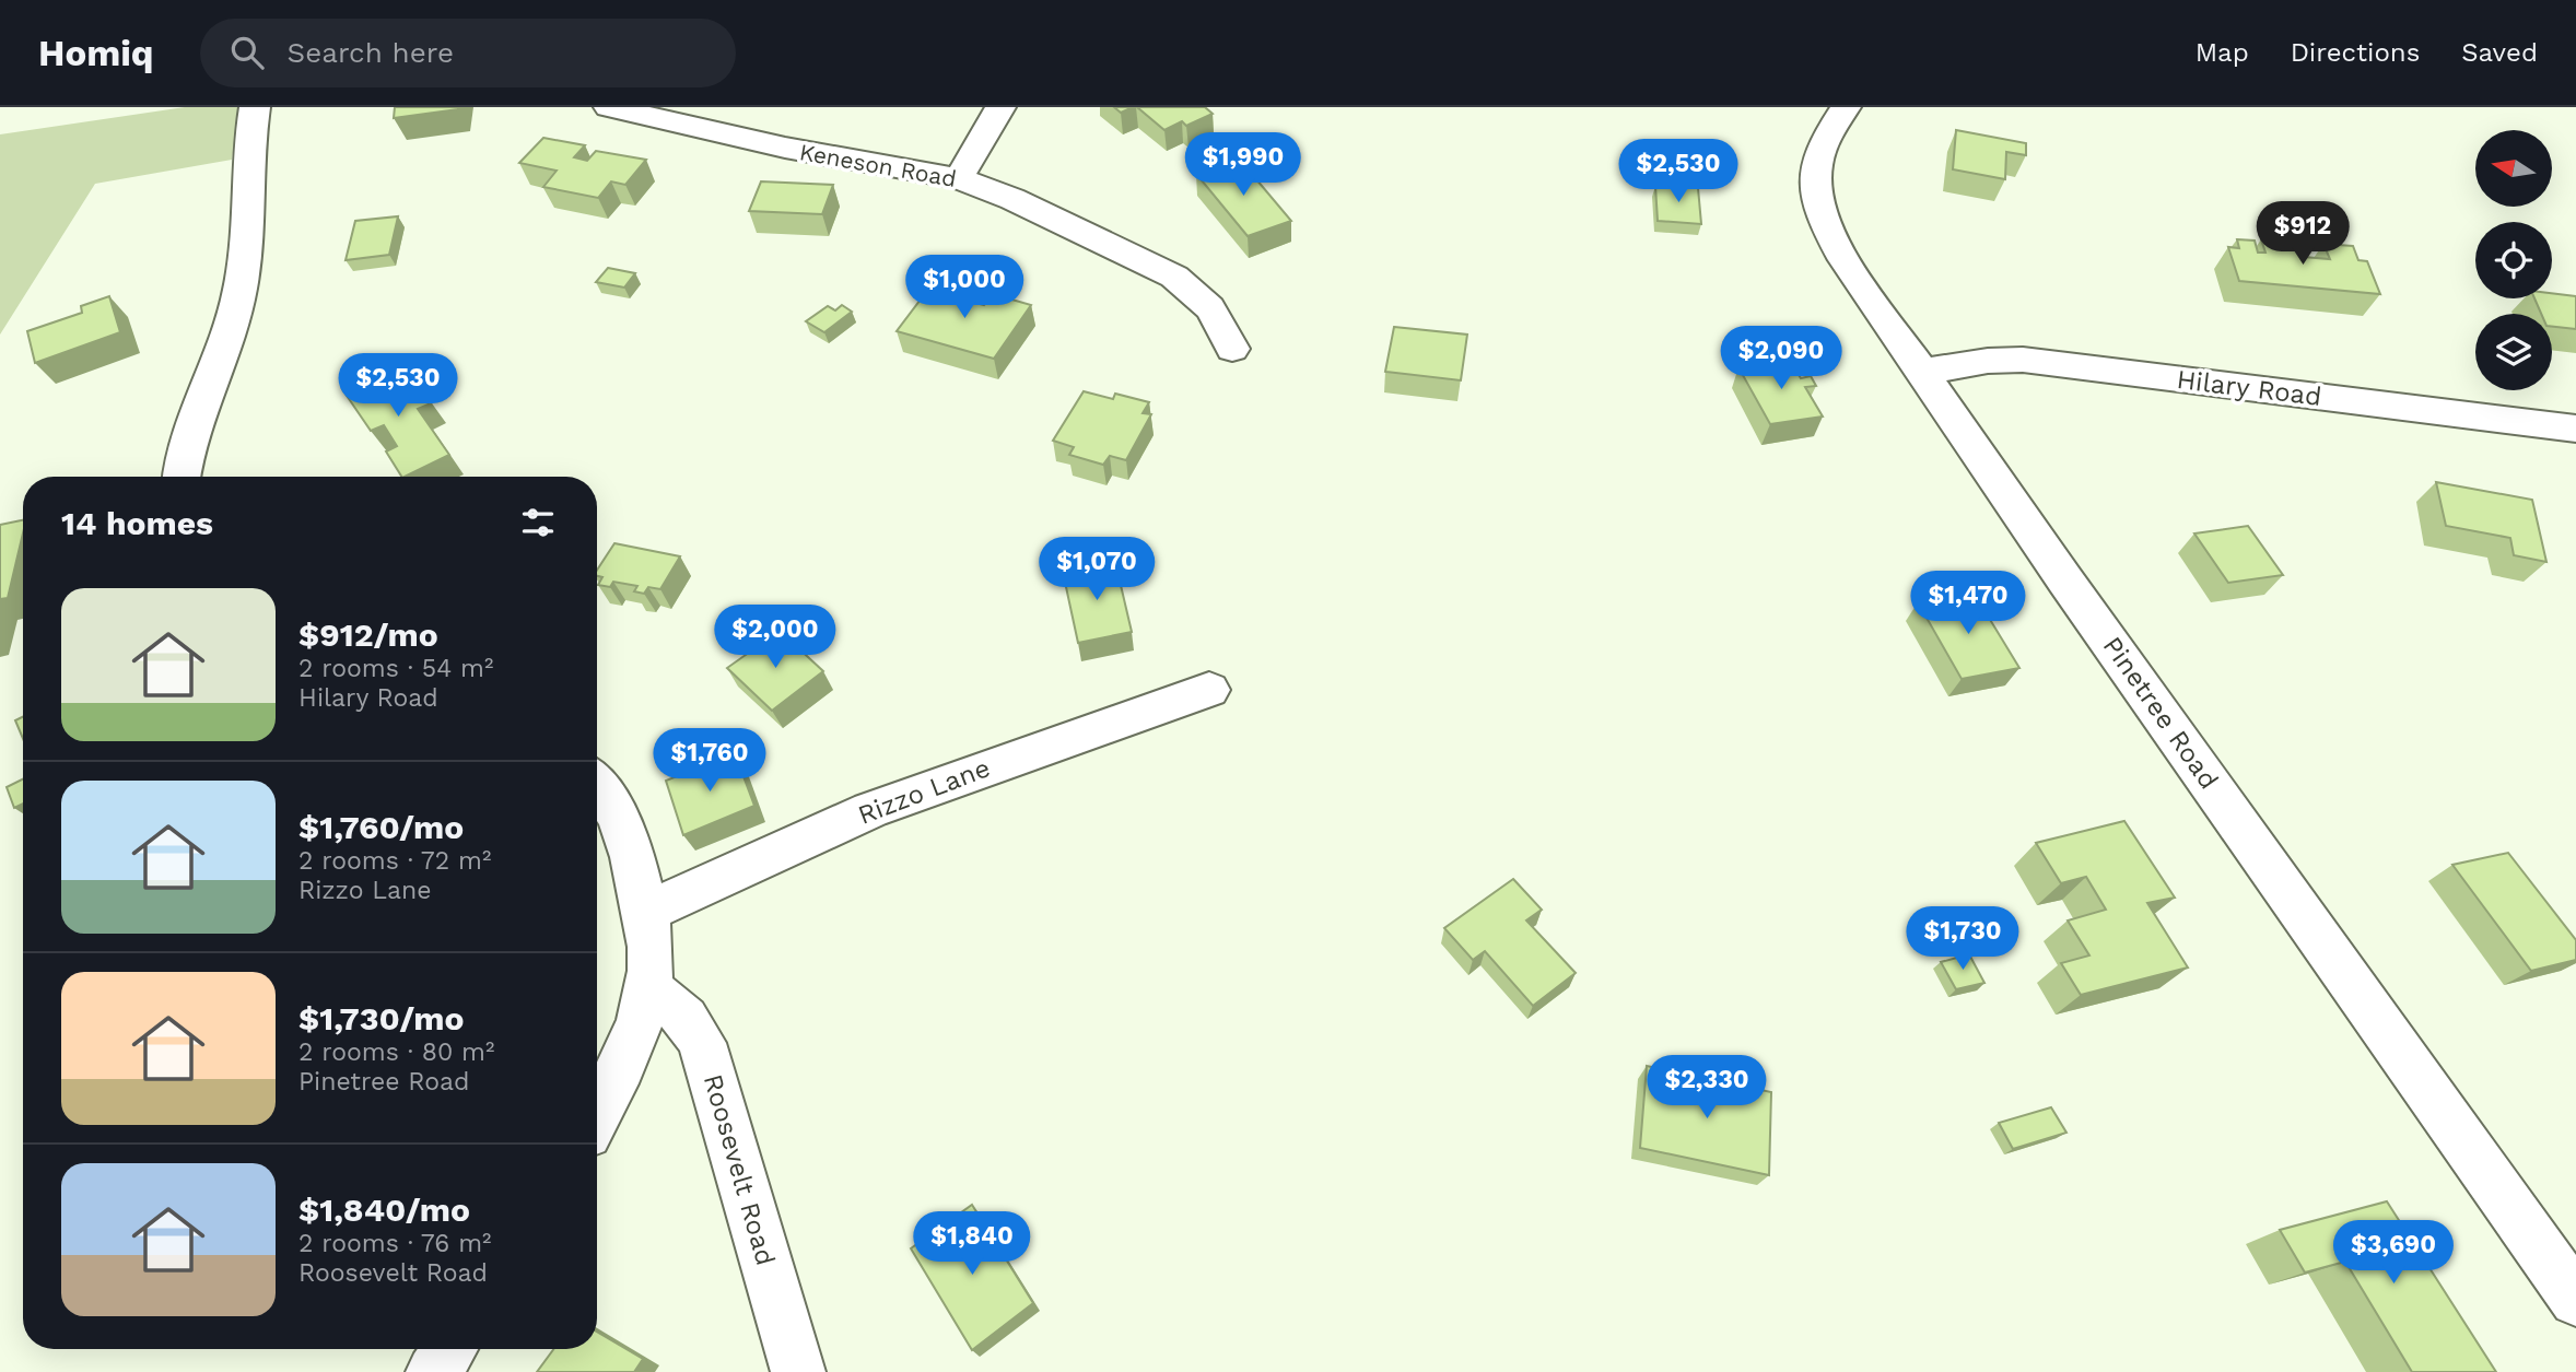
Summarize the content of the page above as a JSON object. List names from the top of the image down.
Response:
{
  "streets": {
    "street": [
      "Keneson Road",
      "Hilary Road",
      "Pinetree Road",
      "Rizzo Lane",
      "Roosevelt Road"
    ]
  },
  "crossings": [
    ["Hilary Road", "Pinetree Road"]
  ],
  "north": "left",
  "page": {
    "header": "Homiq",
    "search": "Search here",
    "nav": ["Map", "Directions", "Saved"],
    "price": [
      "$1,990",
      "$2,530",
      "$912",
      "$1,000",
      "$2,090",
      "$2,530",
      "$1,070",
      "$1,470",
      "$2,000",
      "$1,760",
      "$1,730",
      "$2,330",
      "$1,840",
      "$3,690"
    ],
    "heading": "14 homes",
    "list": [
      {
        "name": "$912/mo",
        "note": "2 rooms · 54 m² · Hilary Road"
      },
      {
        "name": "$1,760/mo",
        "note": "2 rooms · 72 m² · Rizzo Lane"
      },
      {
        "name": "$1,730/mo",
        "note": "2 rooms · 80 m² · Pinetree Road"
      },
      {
        "name": "$1,840/mo",
        "note": "2 rooms · 76 m² · Roosevelt Road"
      }
    ]
  }
}
